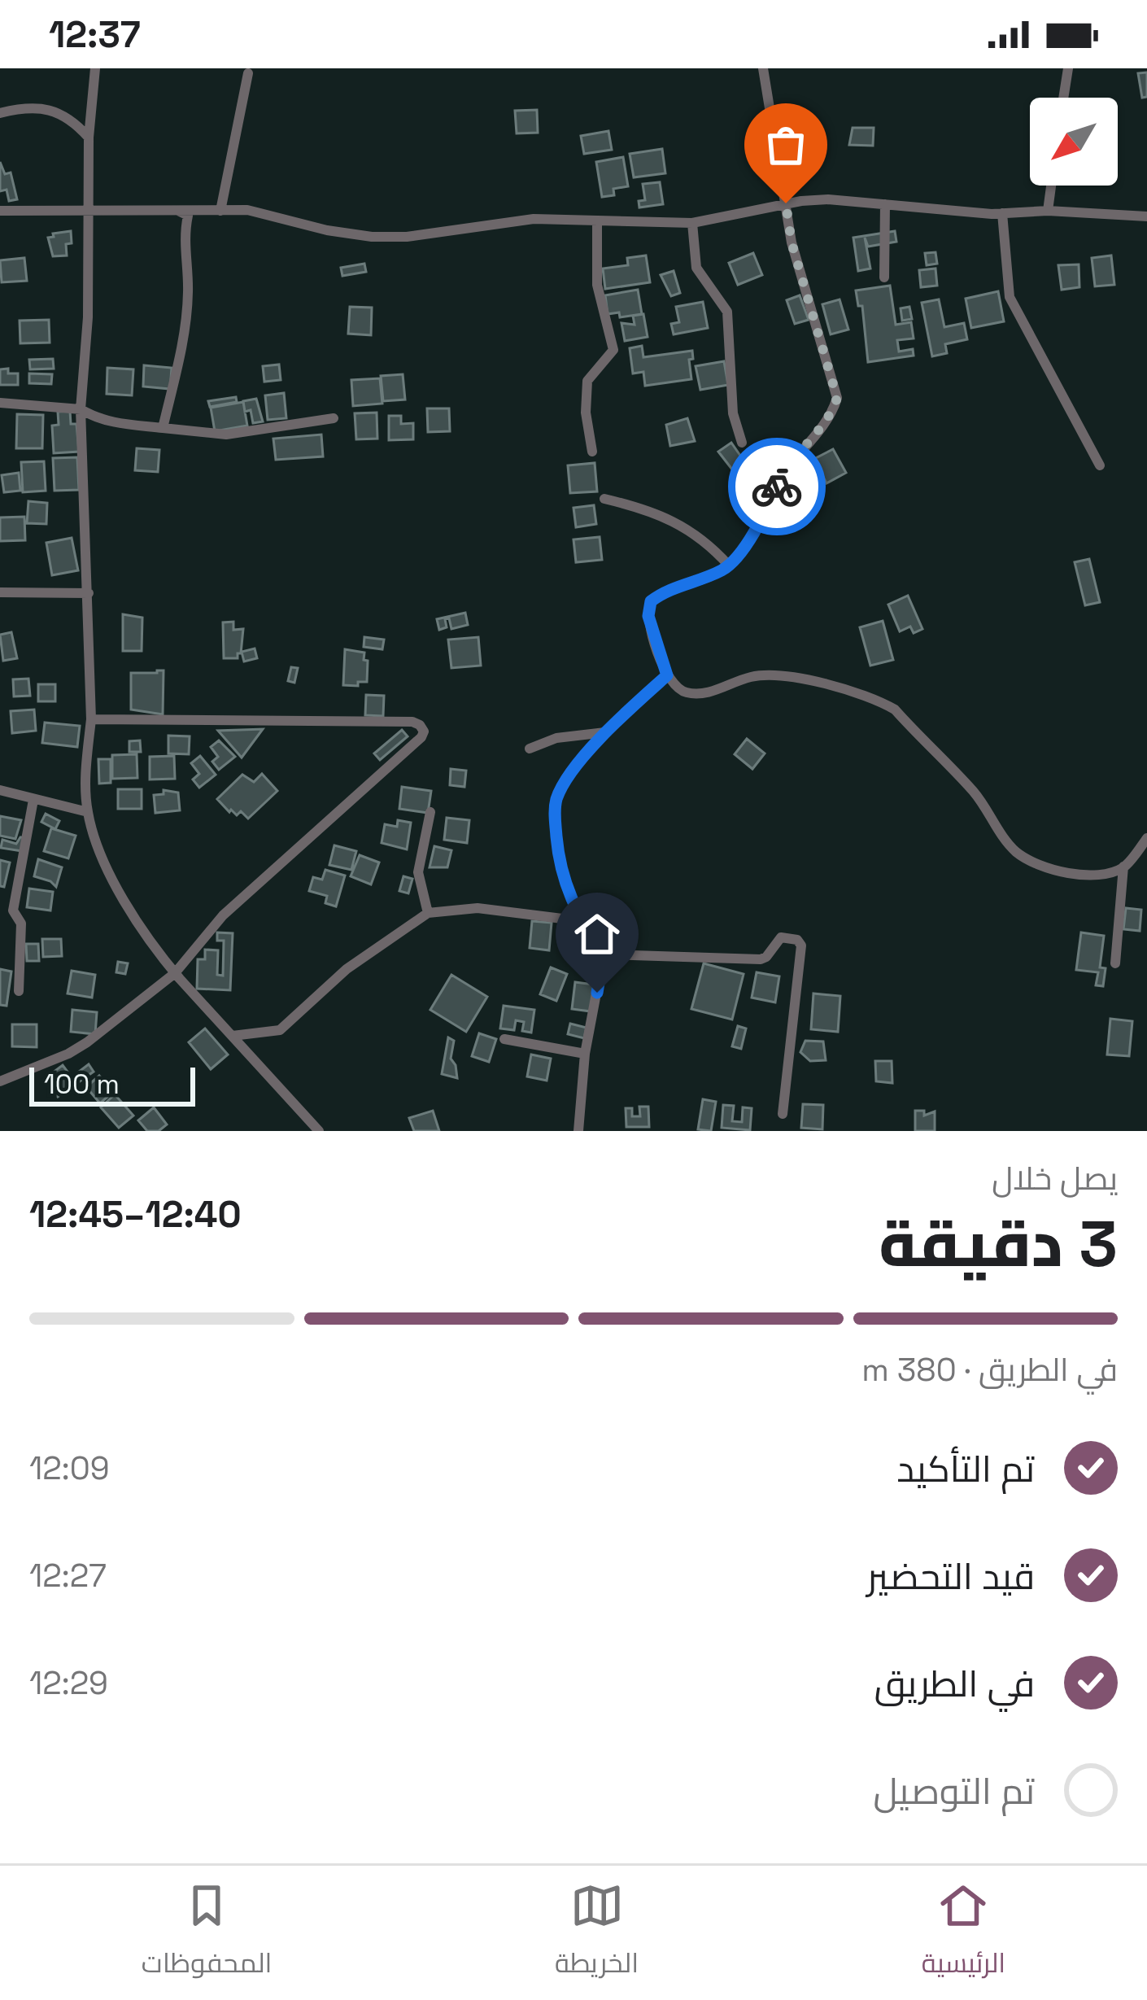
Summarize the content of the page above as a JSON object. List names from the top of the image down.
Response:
{
  "scale_bar": "100 m",
  "north": "bottom left",
  "page": {
    "status": "12:37",
    "scale": "100 m",
    "heading": ["3 دقيقة", "يصل خلال", "12:40–12:45"],
    "bar": "في الطريق · 380 m",
    "list": [
      ["تم التأكيد", "12:09"],
      ["قيد التحضير", "12:27"],
      ["في الطريق", "12:29"],
      "تم التوصيل"
    ],
    "tabs": ["الرئيسية", "الخريطة", "المحفوظات"]
  }
}
